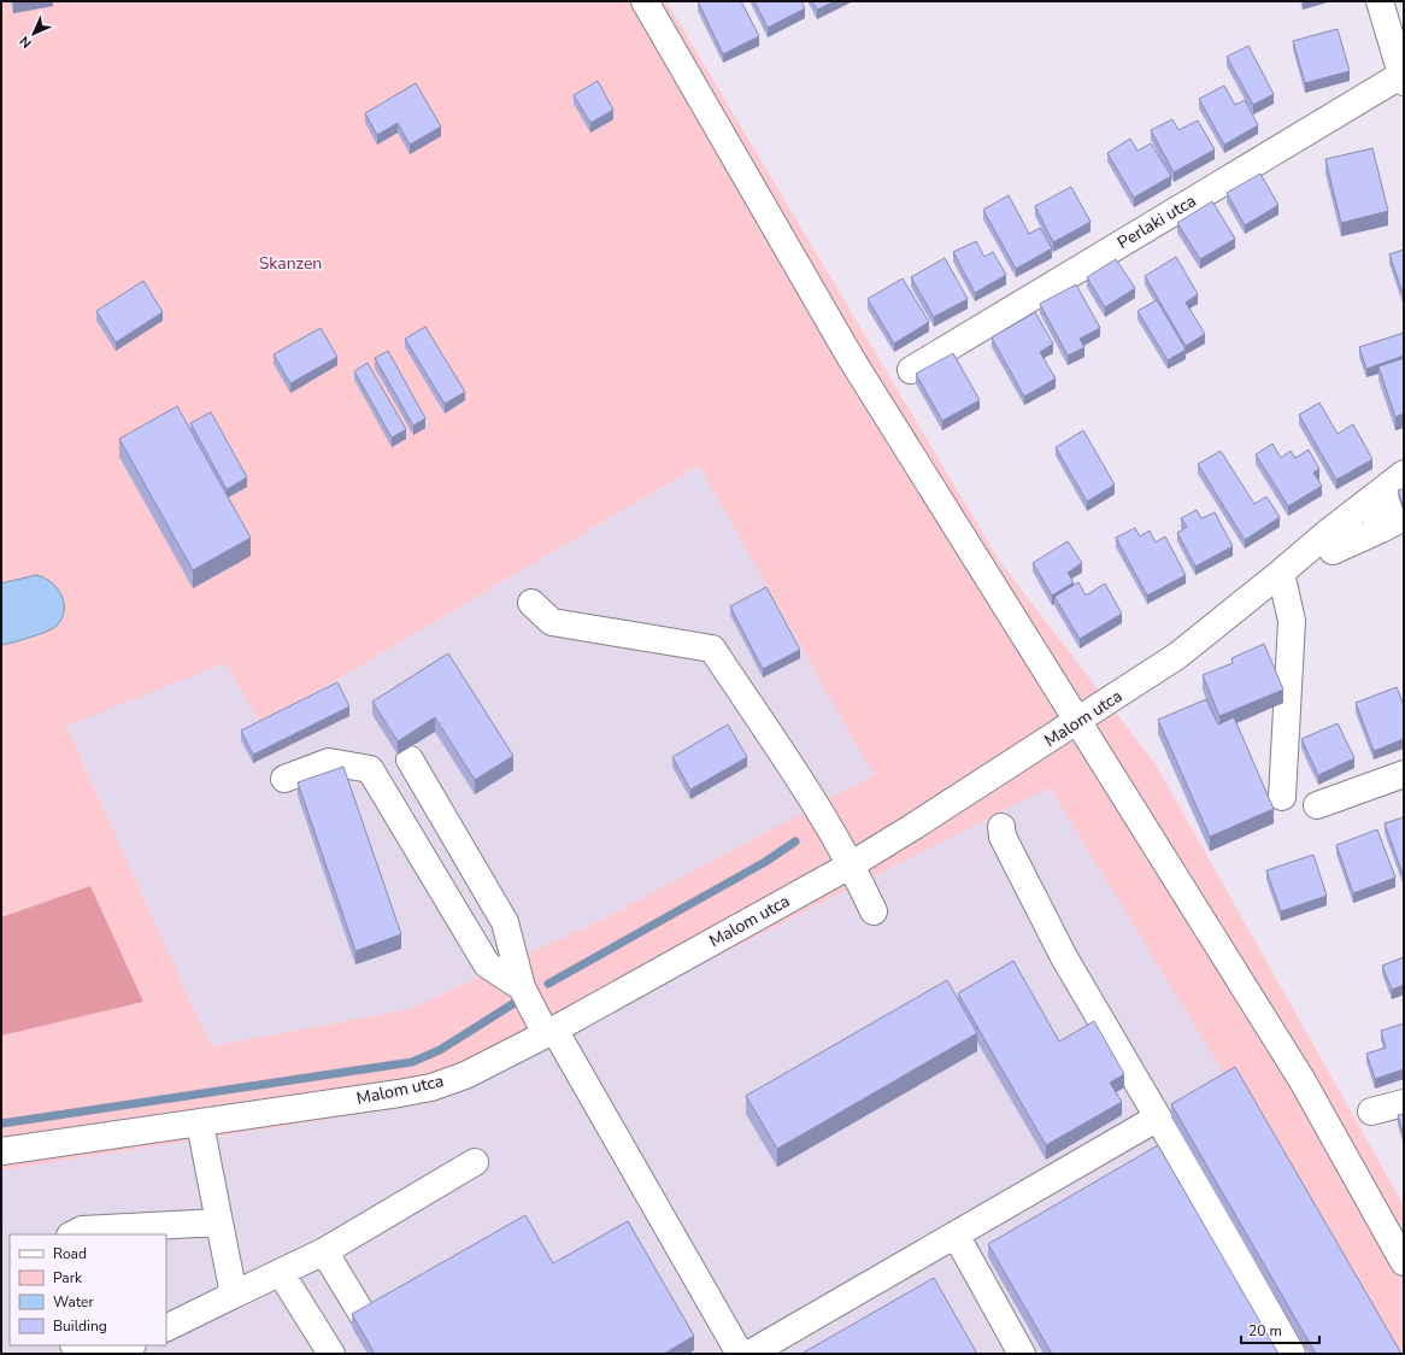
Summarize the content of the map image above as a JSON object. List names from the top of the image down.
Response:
{
  "streets": {
    "street": ["Perlaki utca", "Malom utca"]
  },
  "parks": ["Skanzen"],
  "legend": [
    "Road",
    "Park",
    "Water",
    "Building"
  ],
  "scale_bar": "20 m",
  "north": "bottom left"
}
